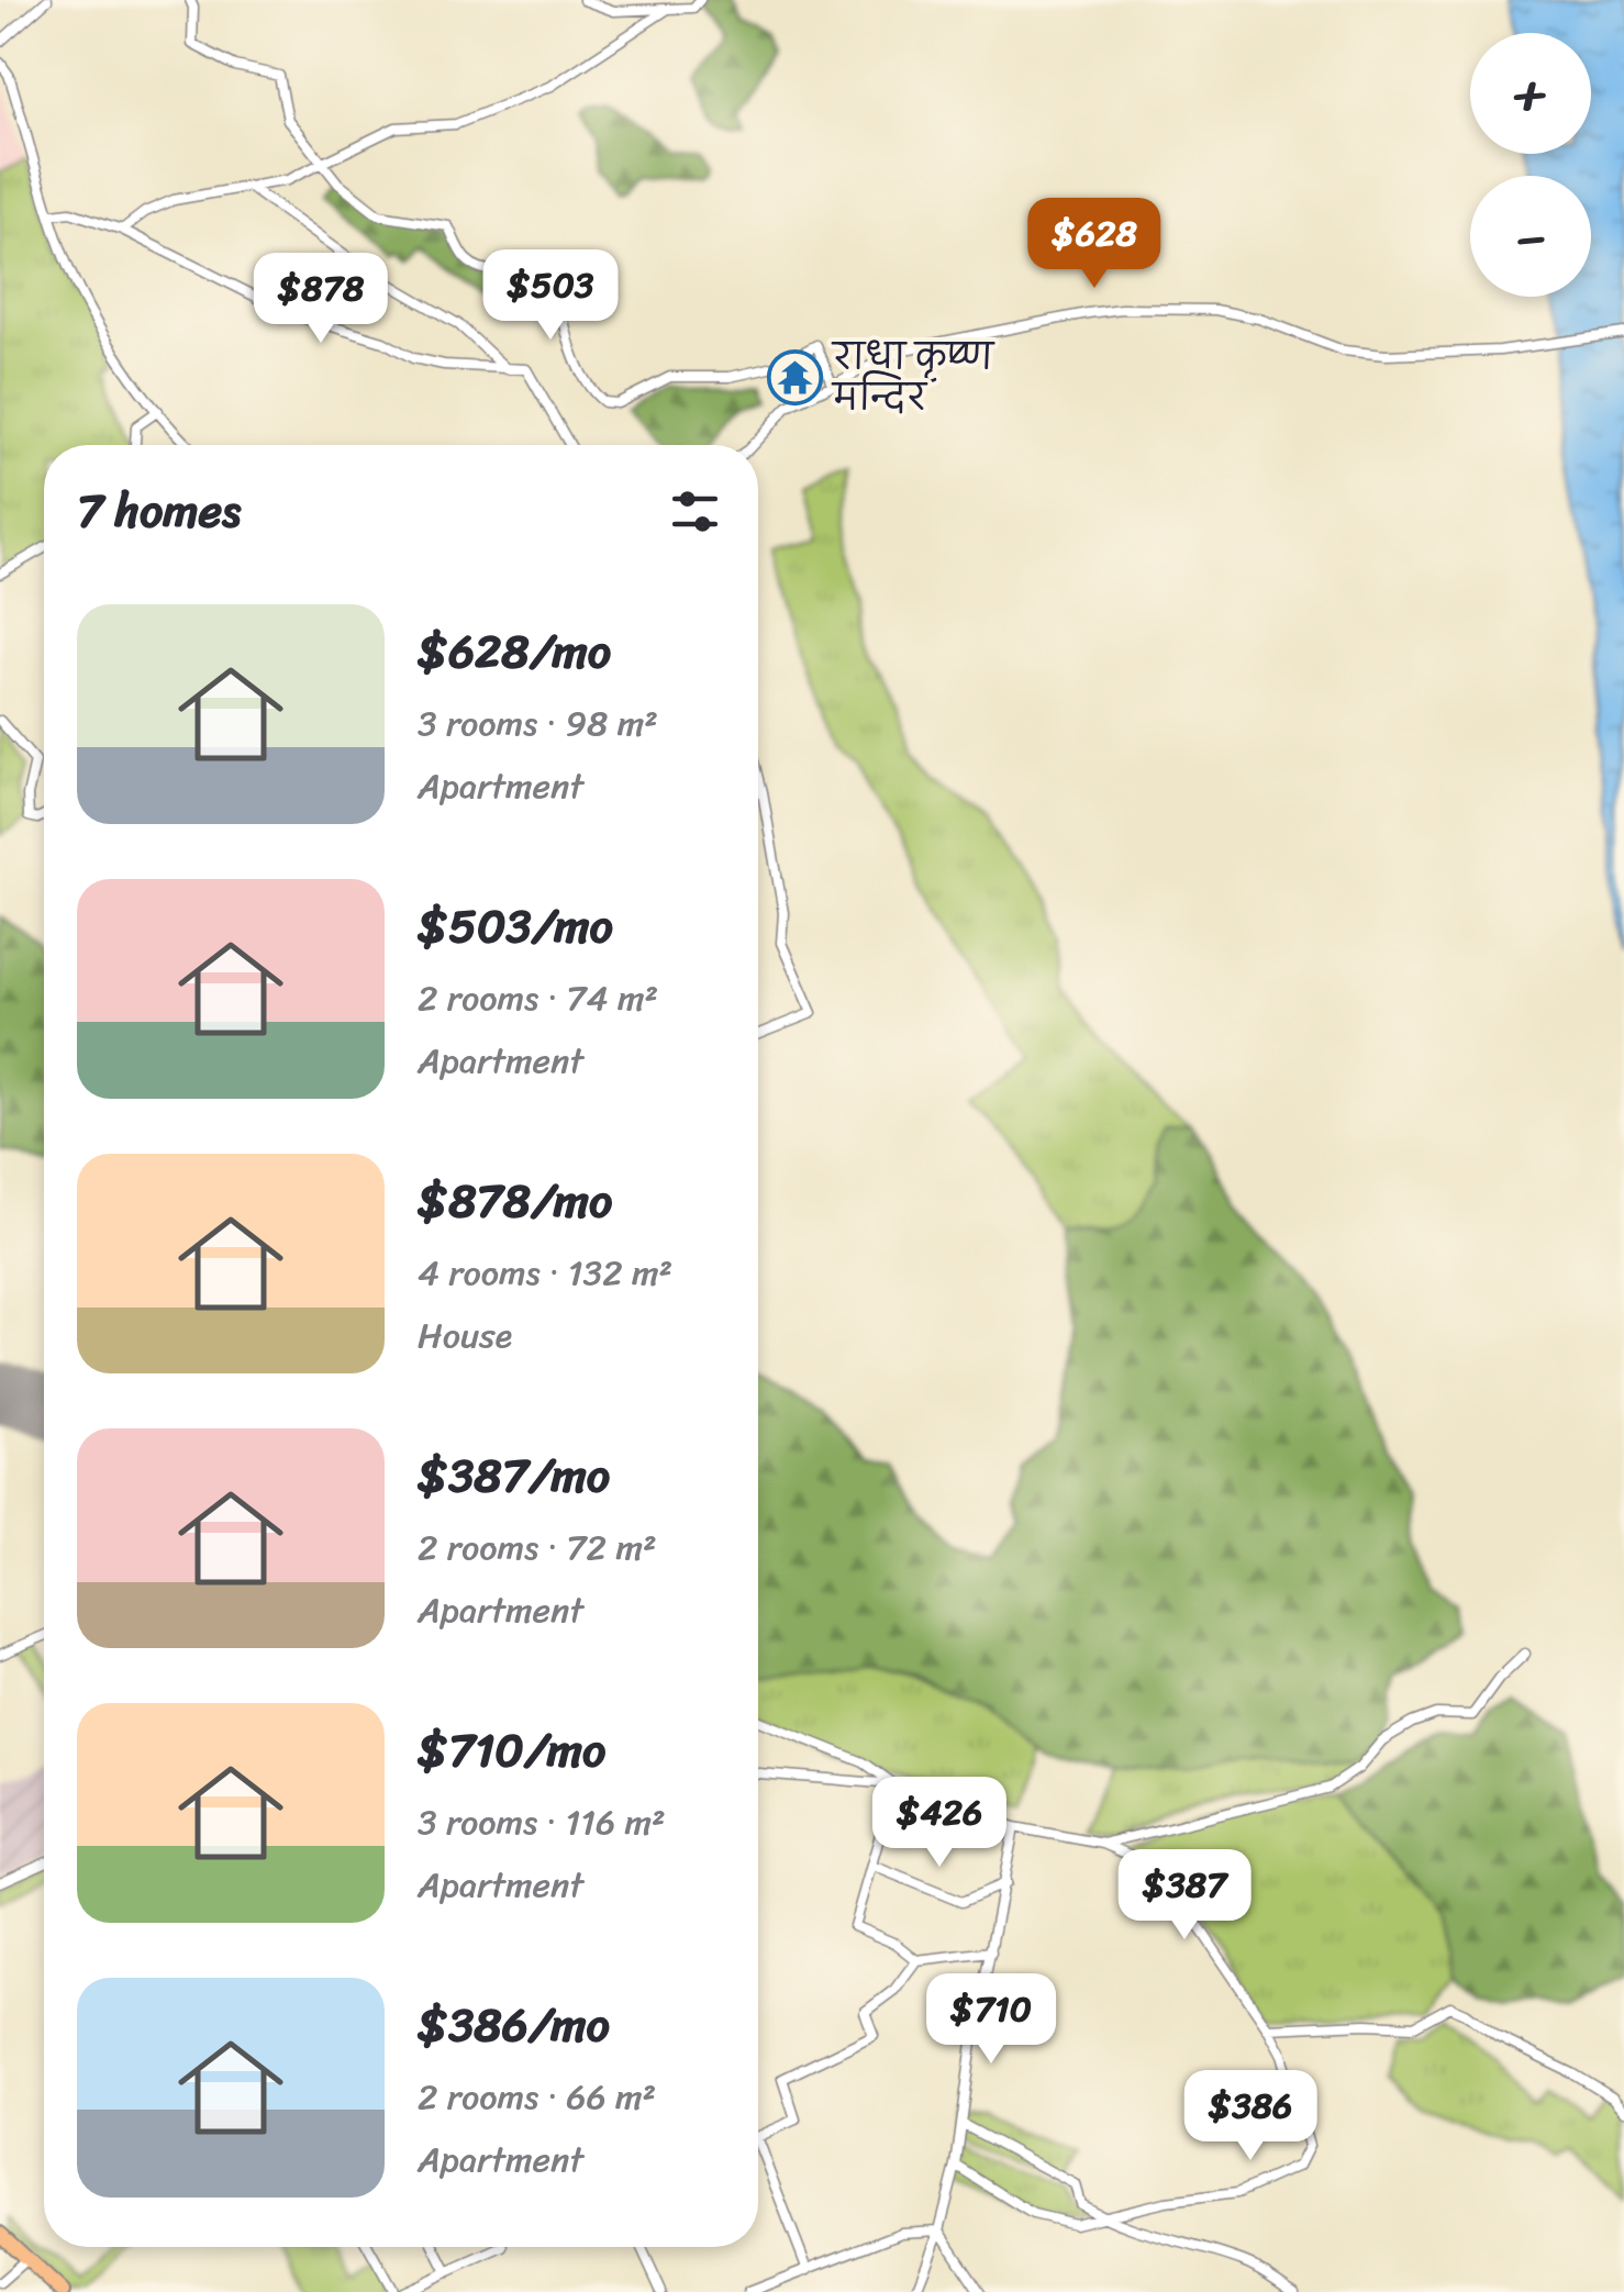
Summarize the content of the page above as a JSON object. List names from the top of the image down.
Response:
{
  "places": {
    "temple": ["राधा कृष्ण मन्दिर"]
  },
  "page": {
    "map_buttons": ["+", "−"],
    "price": [
      "$628",
      "$503",
      "$878",
      "$426",
      "$387",
      "$710",
      "$386"
    ],
    "heading": "7 homes",
    "list": [
      {
        "name": "$628/mo",
        "note": "3 rooms · 98 m² · Apartment"
      },
      {
        "name": "$503/mo",
        "note": "2 rooms · 74 m² · Apartment"
      },
      {
        "name": "$878/mo",
        "note": "4 rooms · 132 m² · House"
      },
      {
        "name": "$387/mo",
        "note": "2 rooms · 72 m² · Apartment"
      },
      {
        "name": "$710/mo",
        "note": "3 rooms · 116 m² · Apartment"
      },
      {
        "name": "$386/mo",
        "note": "2 rooms · 66 m² · Apartment"
      }
    ]
  }
}
